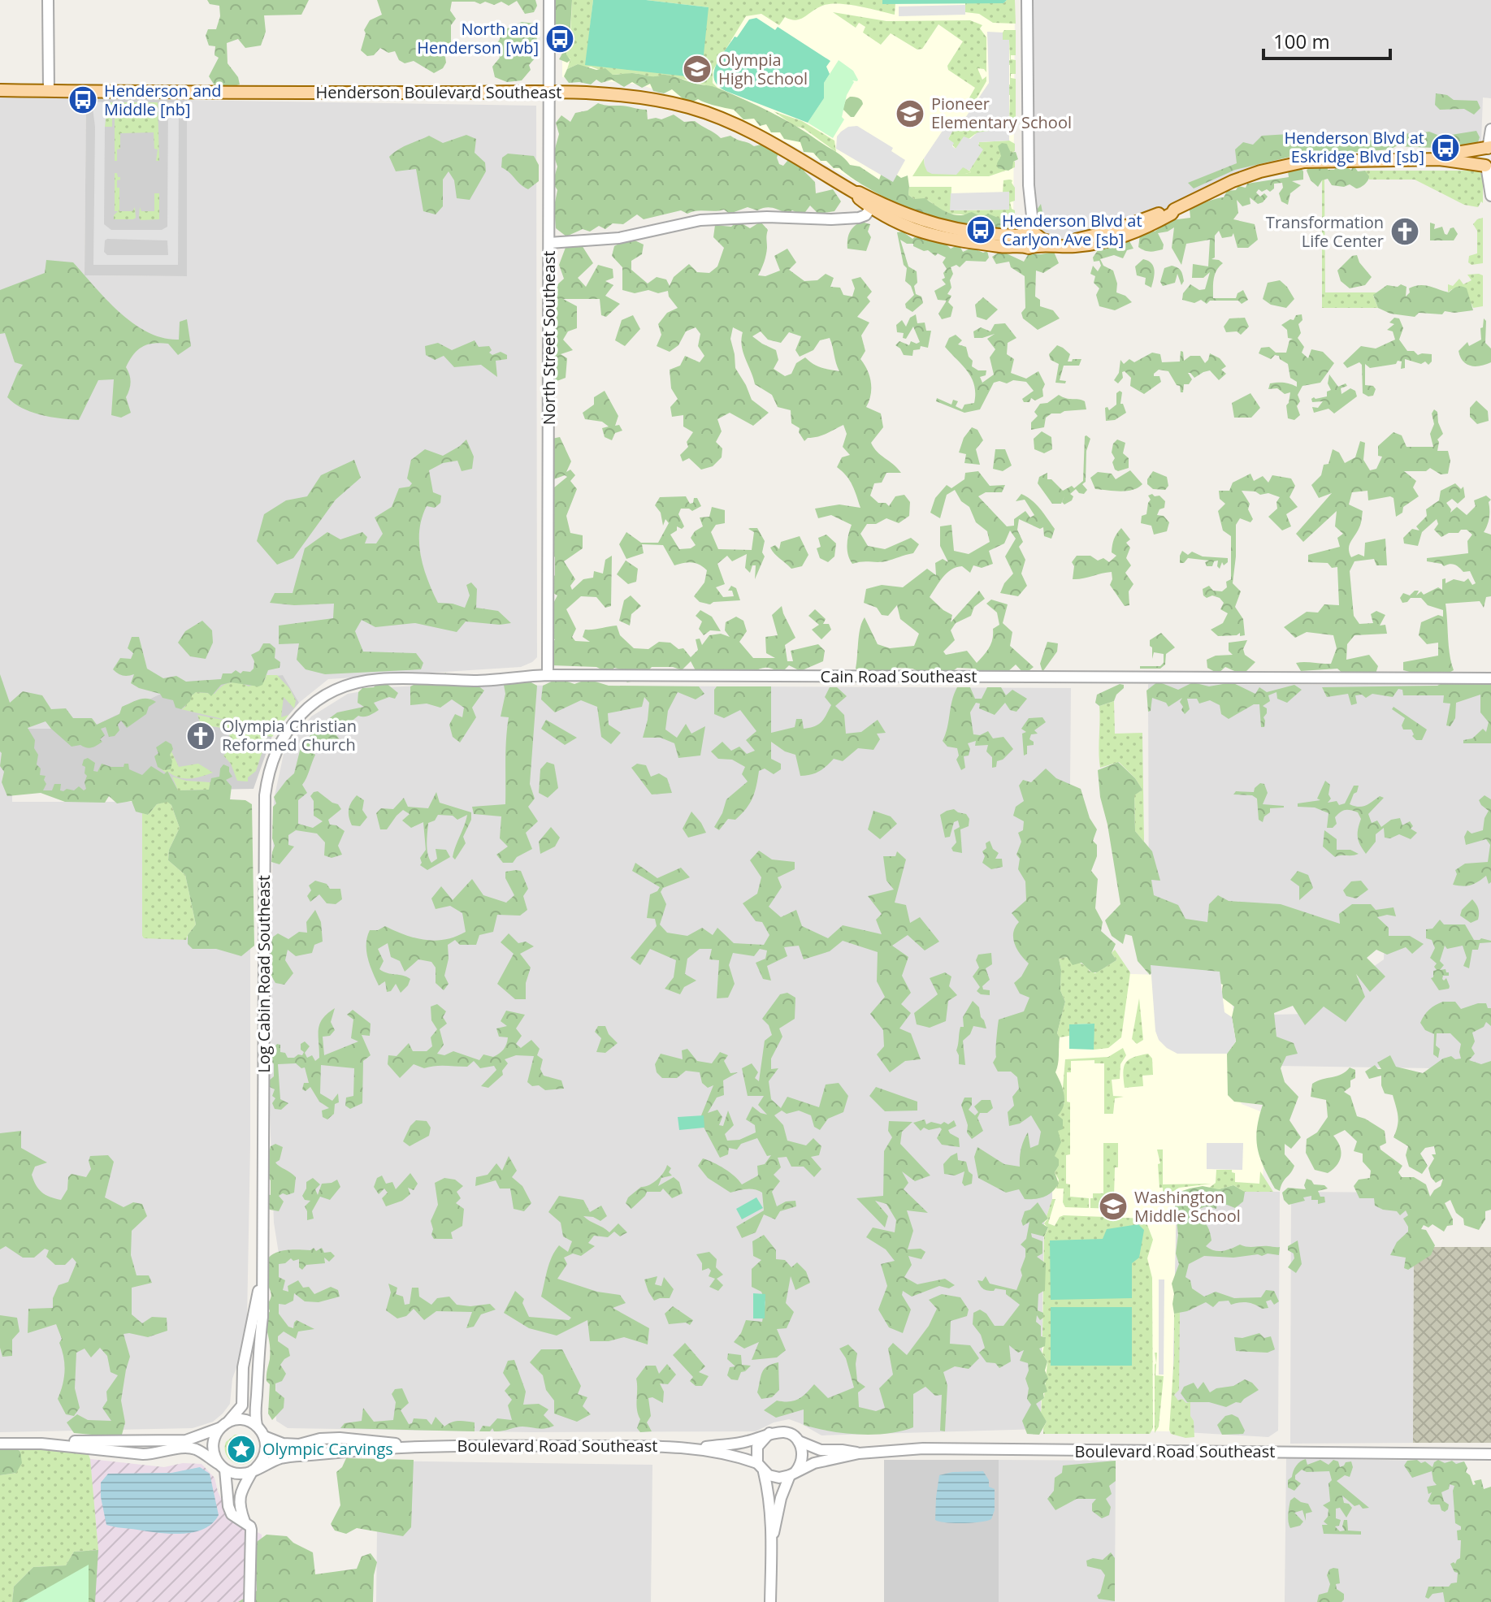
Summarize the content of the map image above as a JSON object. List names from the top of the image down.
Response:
{
  "streets": {
    "main road": ["Henderson Boulevard Southeast"],
    "street": [
      "North Street Southeast",
      "Cain Road Southeast",
      "Log Cabin Road Southeast",
      "Boulevard Road Southeast"
    ]
  },
  "crossings": [
    ["Henderson Boulevard Southeast", "North Street Southeast"],
    ["North Street Southeast", "Cain Road Southeast"],
    ["Cain Road Southeast", "Log Cabin Road Southeast"],
    ["Log Cabin Road Southeast", "Boulevard Road Southeast"]
  ],
  "places": {
    "bus stop": [
      "North and Henderson [wb]",
      "Henderson and Middle [nb]",
      "Henderson Blvd at Eskridge Blvd [sb]",
      "Henderson Blvd at Carlyon Ave [sb]"
    ],
    "school or university": ["Olympia High School", "Pioneer Elementary School", "Washington Middle School"],
    "church": ["Transformation Life Center", "Olympia Christian Reformed Church"],
    "place": ["Olympic Carvings"]
  },
  "scale_bar": "100 m"
}
